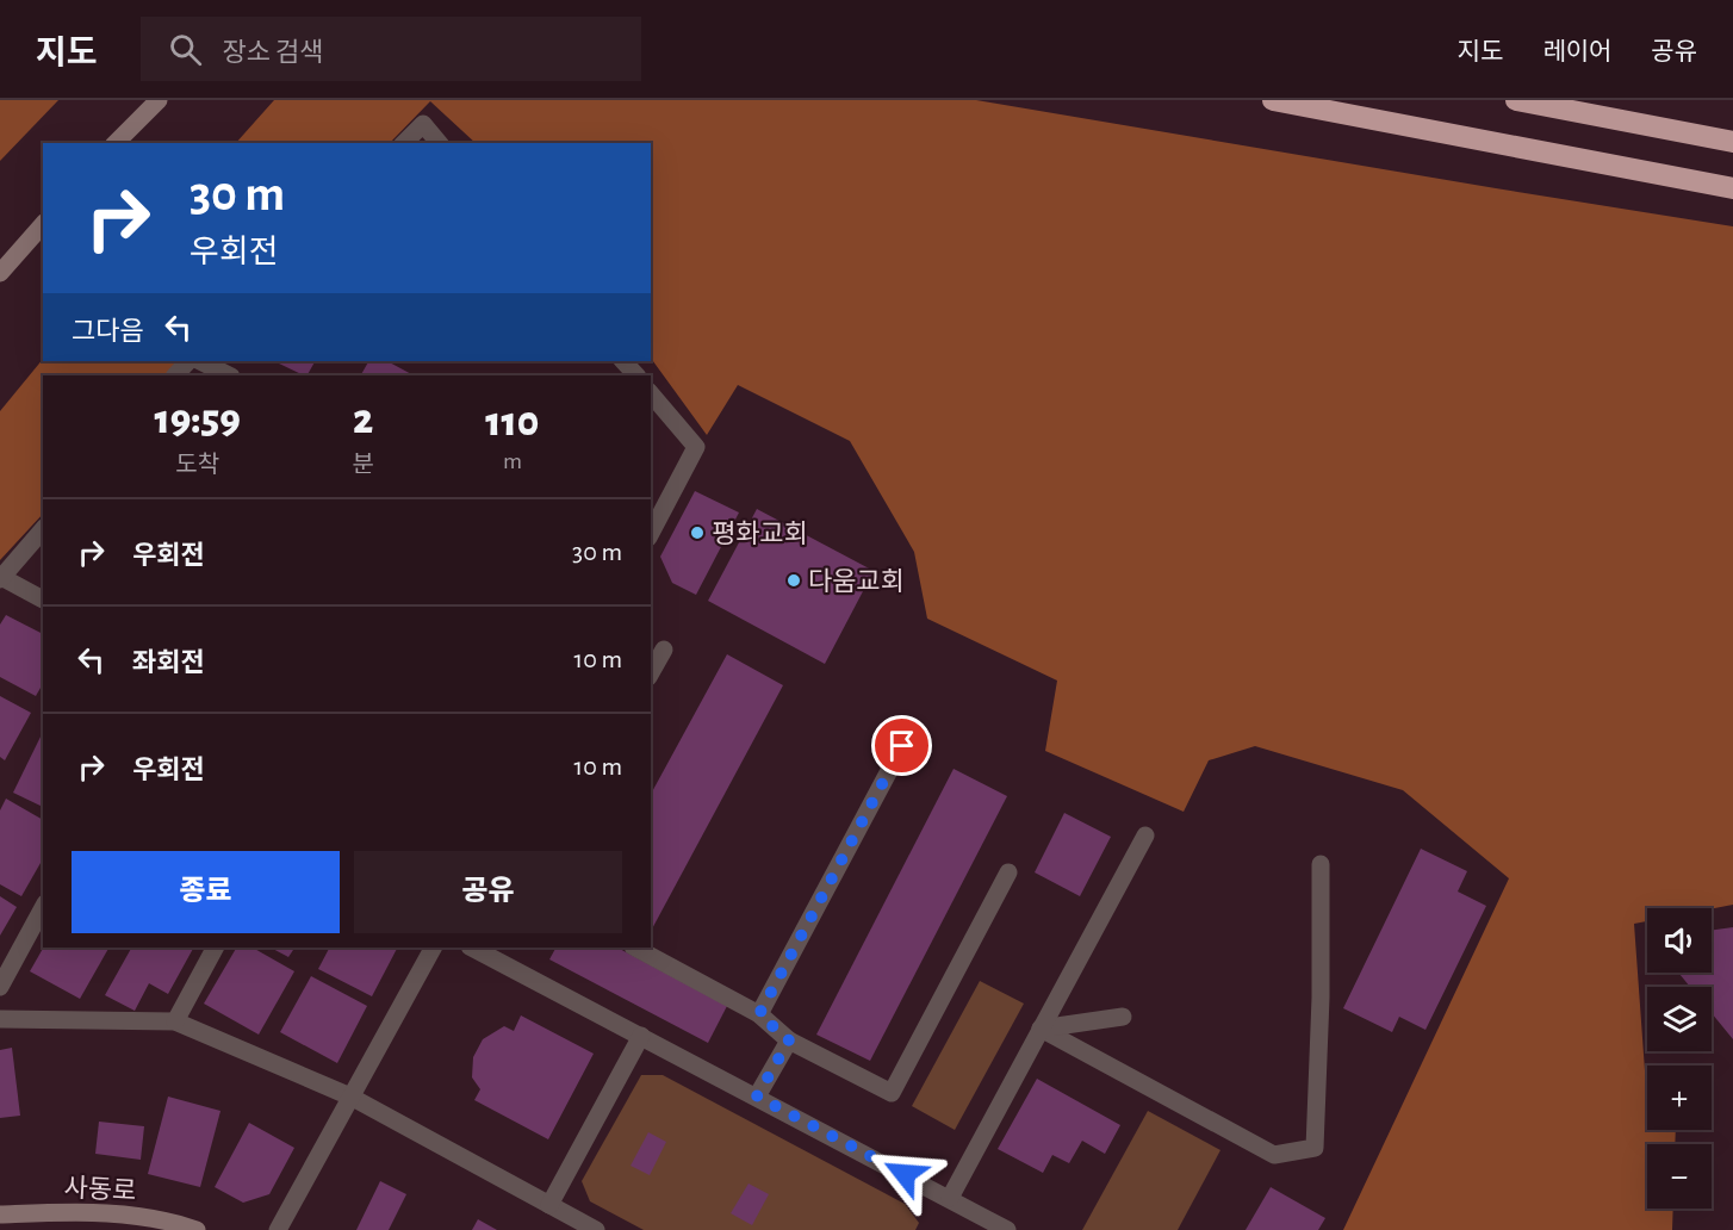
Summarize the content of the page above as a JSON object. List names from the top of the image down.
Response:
{
  "streets": {
    "street": ["사동로"]
  },
  "places": ["평화교회", "다움교회"],
  "page": {
    "header": "지도",
    "search": "장소 검색",
    "nav": ["지도", "레이어", "공유"],
    "turn": ["30 m", "우회전"],
    "then": "그다음",
    "eta": [
      "19:59",
      "도착",
      "2",
      "분",
      "110",
      "m"
    ],
    "list": [
      {
        "name": "우회전",
        "value": "30 m"
      },
      {
        "name": "좌회전",
        "value": "10 m"
      },
      {
        "name": "우회전",
        "value": "10 m"
      }
    ],
    "buttons": ["종료", "공유"],
    "map_buttons": ["+", "−"]
  }
}
